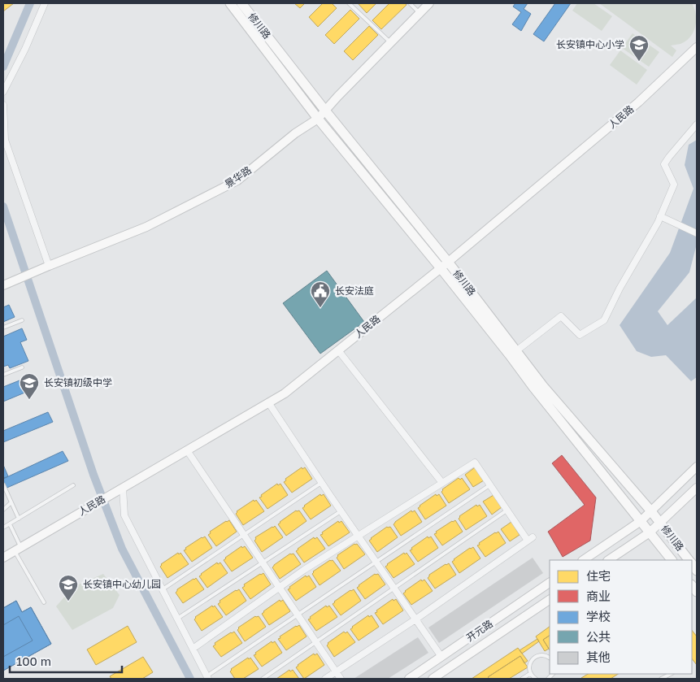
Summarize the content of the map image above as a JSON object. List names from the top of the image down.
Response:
{
  "streets": {
    "main road": ["修川路"],
    "street": ["人民路", "景华路", "开元路"]
  },
  "crossings": [
    ["修川路", "人民路"],
    ["修川路", "景华路"]
  ],
  "places": {
    "school or university": ["长安镇中心小学", "长安镇初级中学", "长安镇中心幼儿园"],
    "public building": ["长安法庭"]
  },
  "legend": [
    "住宅",
    "商业",
    "学校",
    "公共",
    "其他"
  ],
  "scale_bar": "100 m"
}
